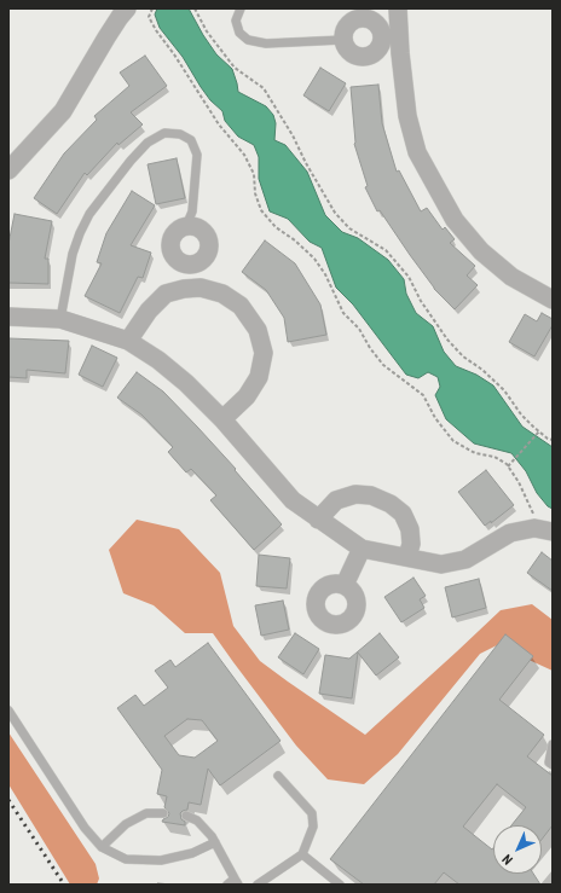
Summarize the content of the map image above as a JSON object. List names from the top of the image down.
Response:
{
  "north": "bottom left"
}
